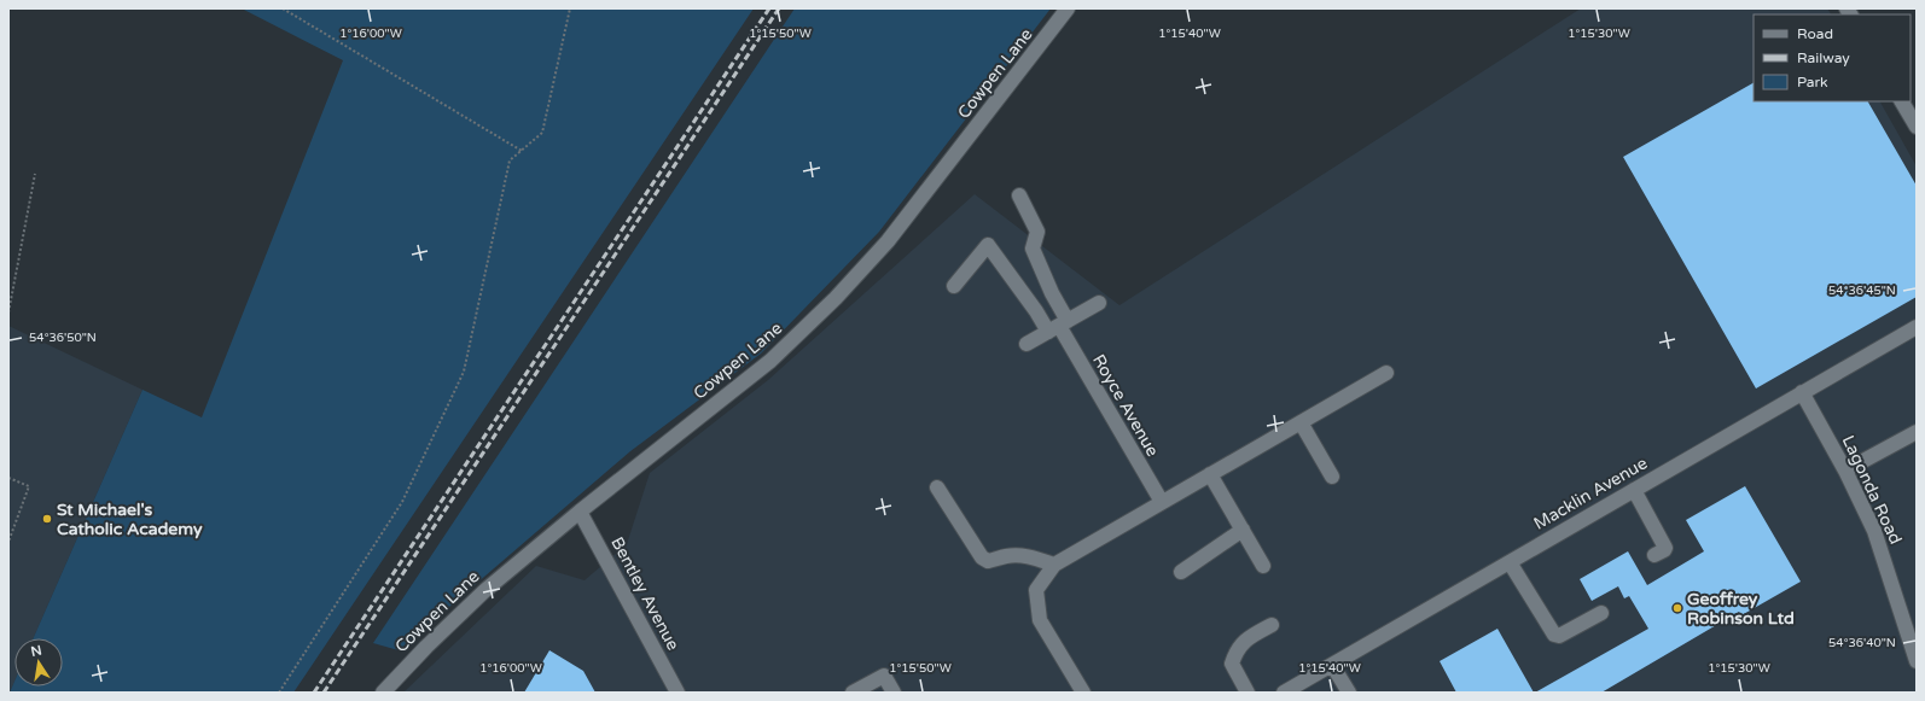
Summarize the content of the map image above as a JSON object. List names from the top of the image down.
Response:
{
  "streets": {
    "street": [
      "Cowpen Lane",
      "Royce Avenue",
      "Lagonda Road",
      "Macklin Avenue",
      "Bentley Avenue"
    ]
  },
  "crossings": [
    ["Cowpen Lane", "Bentley Avenue"],
    ["Lagonda Road", "Macklin Avenue"]
  ],
  "places": ["St Michael's Catholic Academy", "Geoffrey Robinson Ltd"],
  "legend": ["Road", "Railway", "Park"],
  "north": "top",
  "coordinates": [
    "1°16'00\"W",
    "1°15'50\"W",
    "1°15'40\"W",
    "1°15'30\"W",
    "54°36'45\"N",
    "54°36'50\"N",
    "54°36'40\"N"
  ]
}
